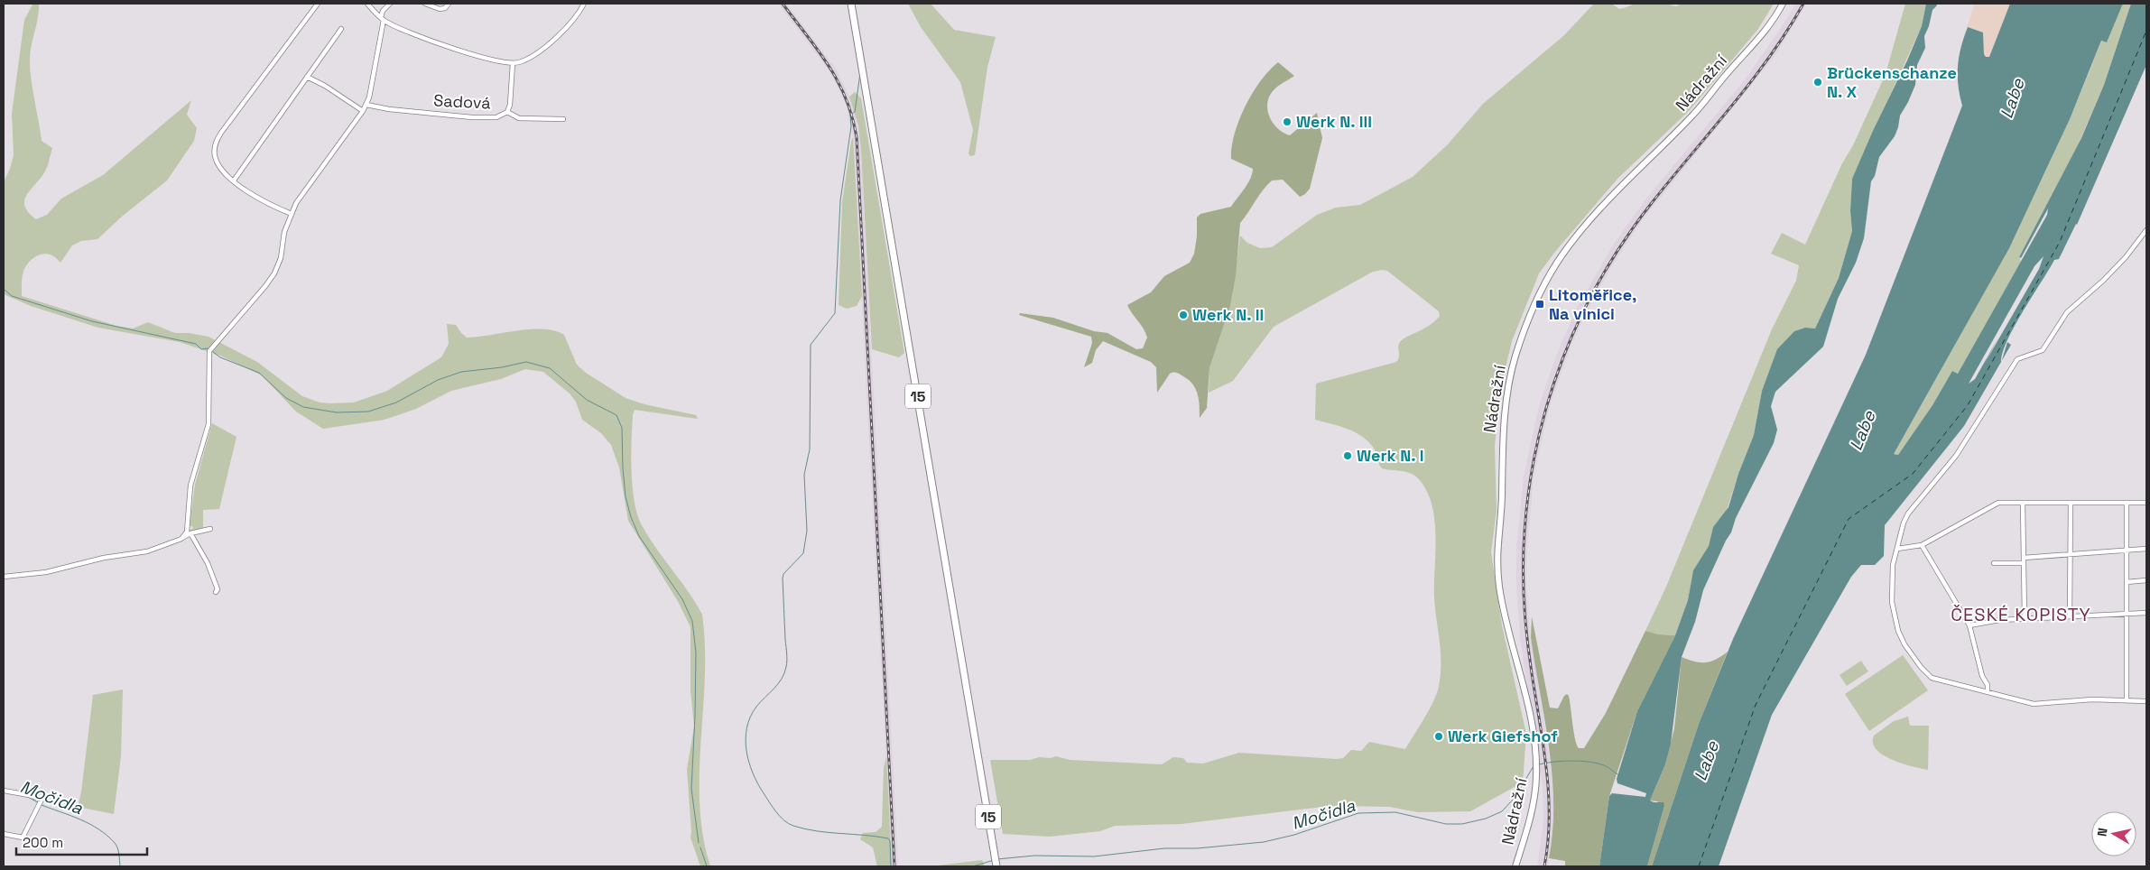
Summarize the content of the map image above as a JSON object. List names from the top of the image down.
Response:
{
  "streets": {
    "main road": ["Nádražní", "15"],
    "street": ["Sadová"]
  },
  "districts": ["ČESKÉ KOPISTY"],
  "water": ["Labe", "Močidla"],
  "places": {
    "other": [
      "Brückenschanze N. X",
      "Werk N. III",
      "Werk N. II",
      "Werk N. I",
      "Werk Giefshof"
    ],
    "transit": ["Litoměřice, Na vinici"]
  },
  "scale_bar": "200 m",
  "north": "left"
}
